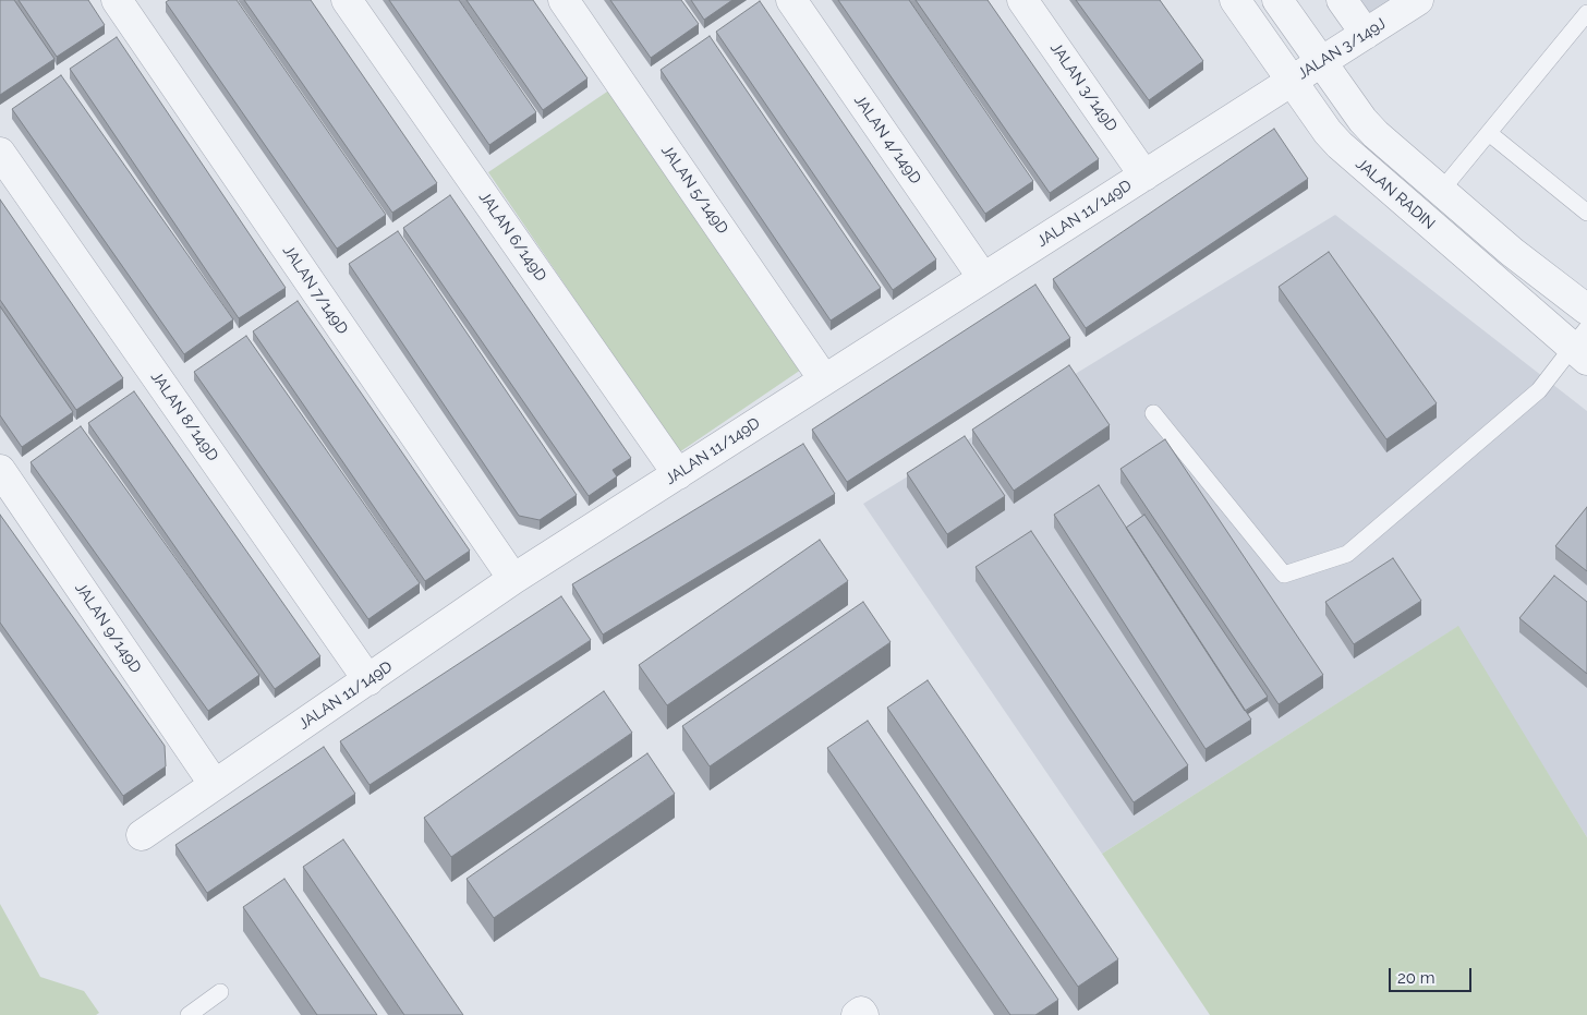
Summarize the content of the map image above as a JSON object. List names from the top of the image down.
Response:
{
  "streets": {
    "street": [
      "JALAN 3/149J",
      "JALAN 3/149D",
      "JALAN 4/149D",
      "JALAN 5/149D",
      "JALAN RADIN",
      "JALAN 11/149D",
      "JALAN 6/149D",
      "JALAN 7/149D",
      "JALAN 8/149D",
      "JALAN 9/149D"
    ]
  },
  "crossings": [
    ["JALAN 3/149J", "JALAN RADIN"],
    ["JALAN 3/149J", "JALAN 11/149D"],
    ["JALAN 3/149D", "JALAN 11/149D"],
    ["JALAN 4/149D", "JALAN 11/149D"],
    ["JALAN 5/149D", "JALAN 11/149D"],
    ["JALAN RADIN", "JALAN 11/149D"],
    ["JALAN 11/149D", "JALAN 6/149D"],
    ["JALAN 11/149D", "JALAN 7/149D"],
    ["JALAN 11/149D", "JALAN 8/149D"],
    ["JALAN 11/149D", "JALAN 9/149D"]
  ],
  "scale_bar": "20 m"
}
